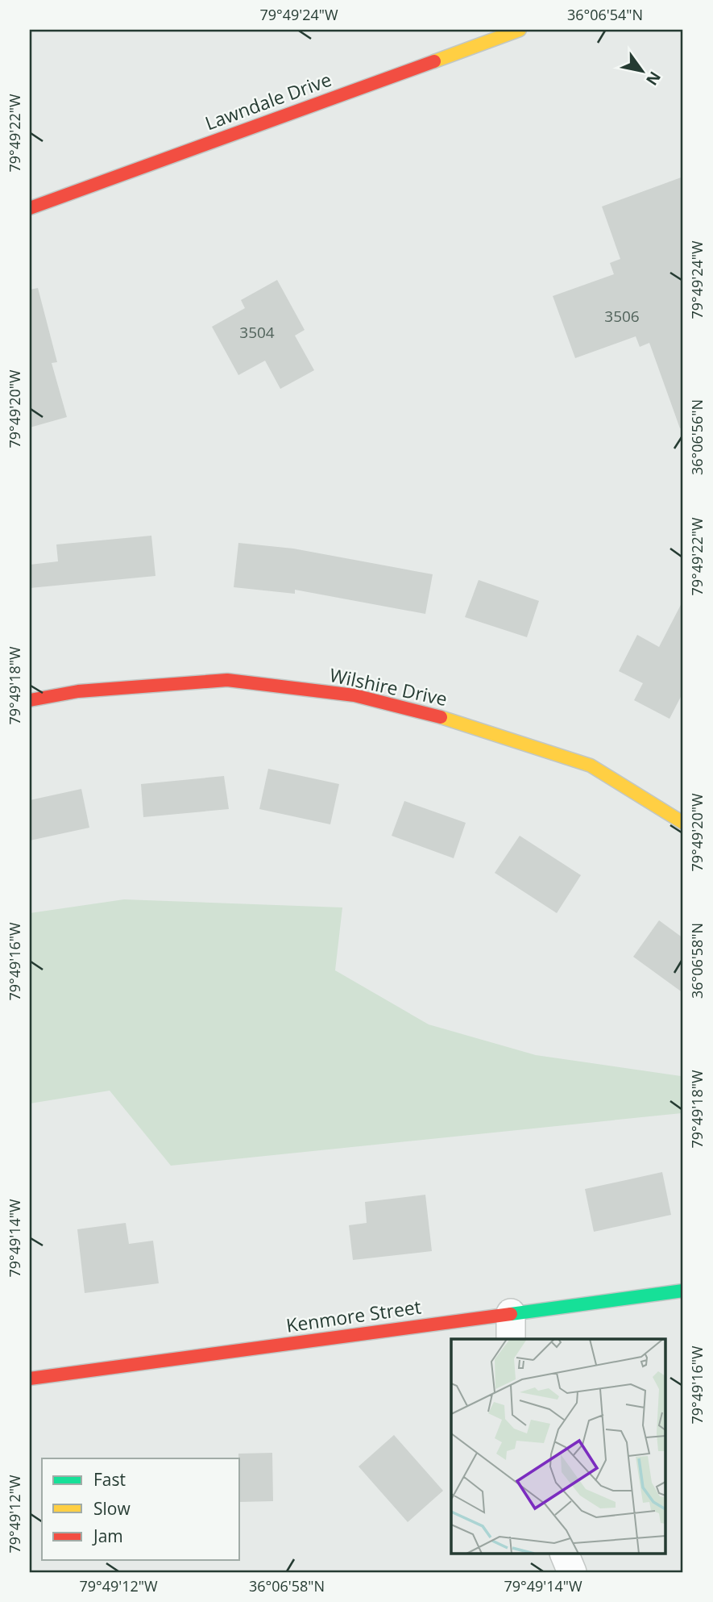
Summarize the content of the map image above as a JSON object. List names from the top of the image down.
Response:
{
  "streets": {
    "street": ["Lawndale Drive", "Wilshire Drive", "Kenmore Street"]
  },
  "house_numbers": ["3506", "3504"],
  "legend": ["Fast", "Slow", "Jam"],
  "north": "bottom right",
  "coordinates": [
    "79°49'24\"W",
    "36°06'54\"N",
    "79°49'22\"W",
    "79°49'20\"W",
    "36°06'56\"N",
    "79°49'18\"W",
    "36°06'58\"N",
    "79°49'16\"W",
    "79°49'14\"W",
    "79°49'12\"W"
  ]
}
